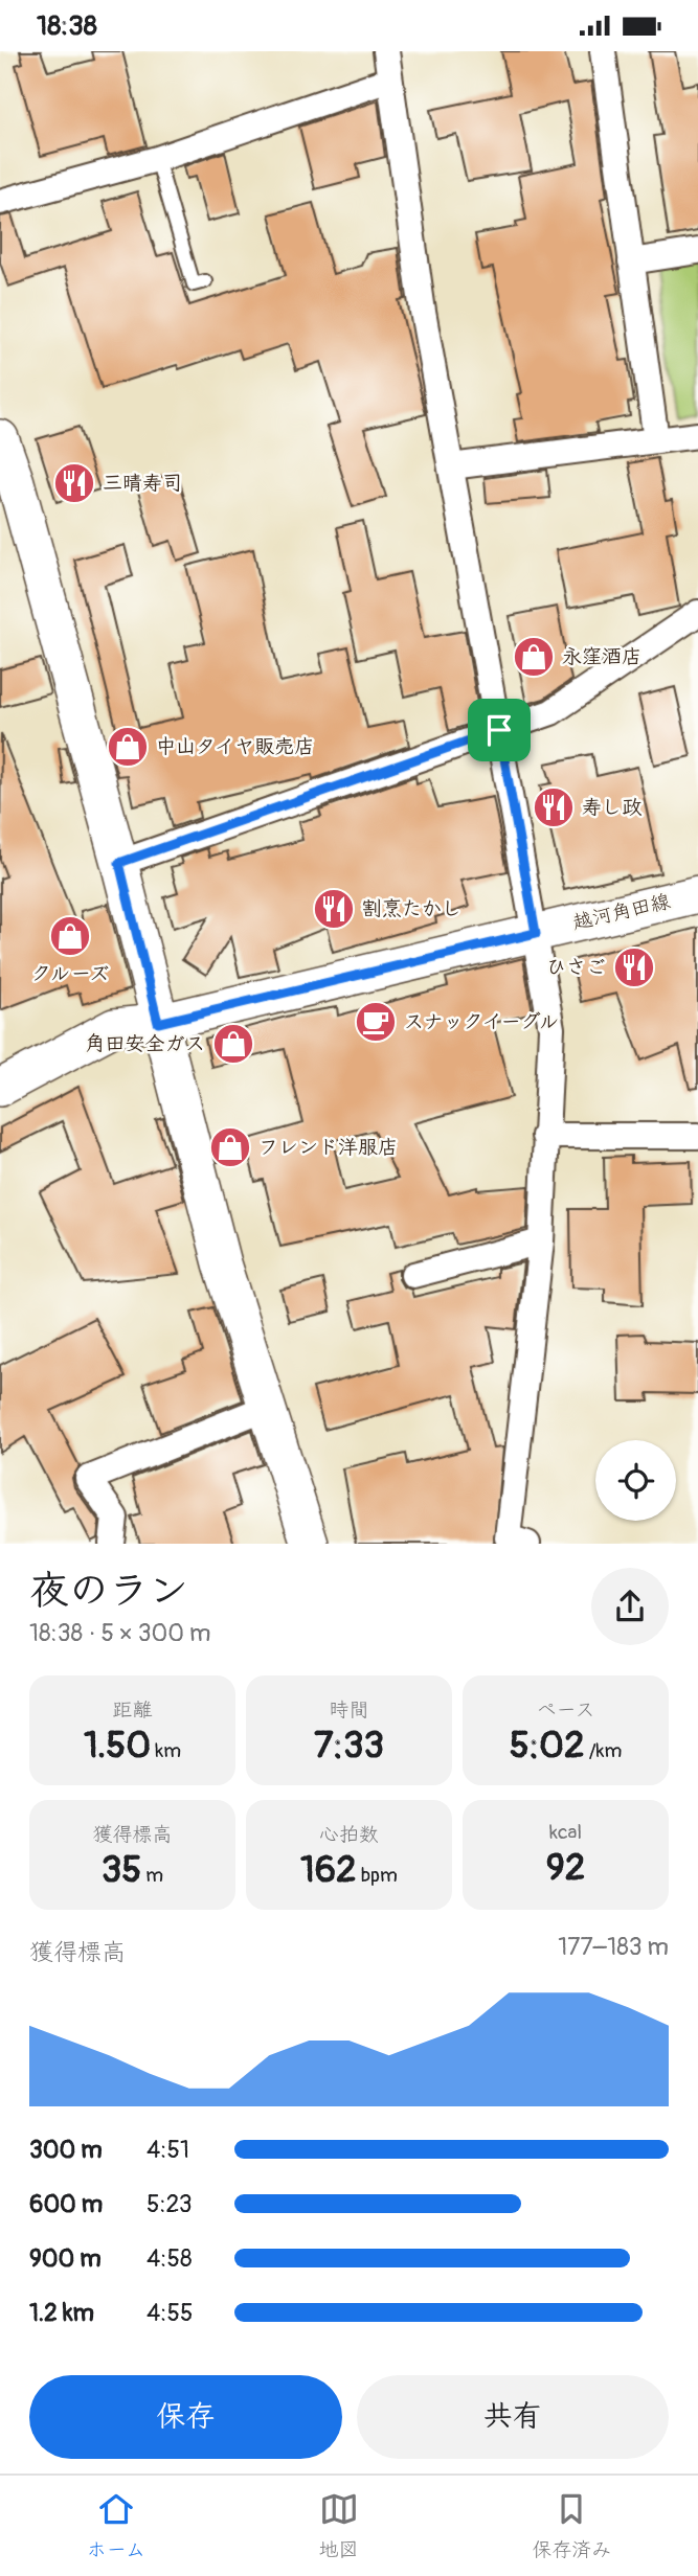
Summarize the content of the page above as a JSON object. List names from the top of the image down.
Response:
{
  "streets": {
    "street": ["越河角田線"]
  },
  "places": {
    "restaurant": [
      "三晴寿司",
      "寿し政",
      "割烹たかし",
      "ひさご"
    ],
    "shop": [
      "永窪酒店",
      "中山タイヤ販売店",
      "クルーズ",
      "角田安全ガス",
      "フレンド洋服店"
    ],
    "cafe": ["スナックイーグル"]
  },
  "page": {
    "status": "18:38",
    "heading": ["夜のラン", "18:38 · 5 × 300 m"],
    "stats": [
      ["距離", "1.50 km"],
      ["時間", "7:33"],
      ["ペース", "5:02 /km"],
      ["獲得標高", "35 m"],
      ["心拍数", "162 bpm"],
      ["kcal", "92"]
    ],
    "chart": ["獲得標高", "177–183 m"],
    "list": [
      {
        "name": "300 m",
        "note": "4:51"
      },
      {
        "name": "600 m",
        "note": "5:23"
      },
      {
        "name": "900 m",
        "note": "4:58"
      },
      {
        "name": "1.2 km",
        "note": "4:55"
      }
    ],
    "buttons": ["保存", "共有"],
    "tabs": ["ホーム", "地図", "保存済み"]
  }
}
